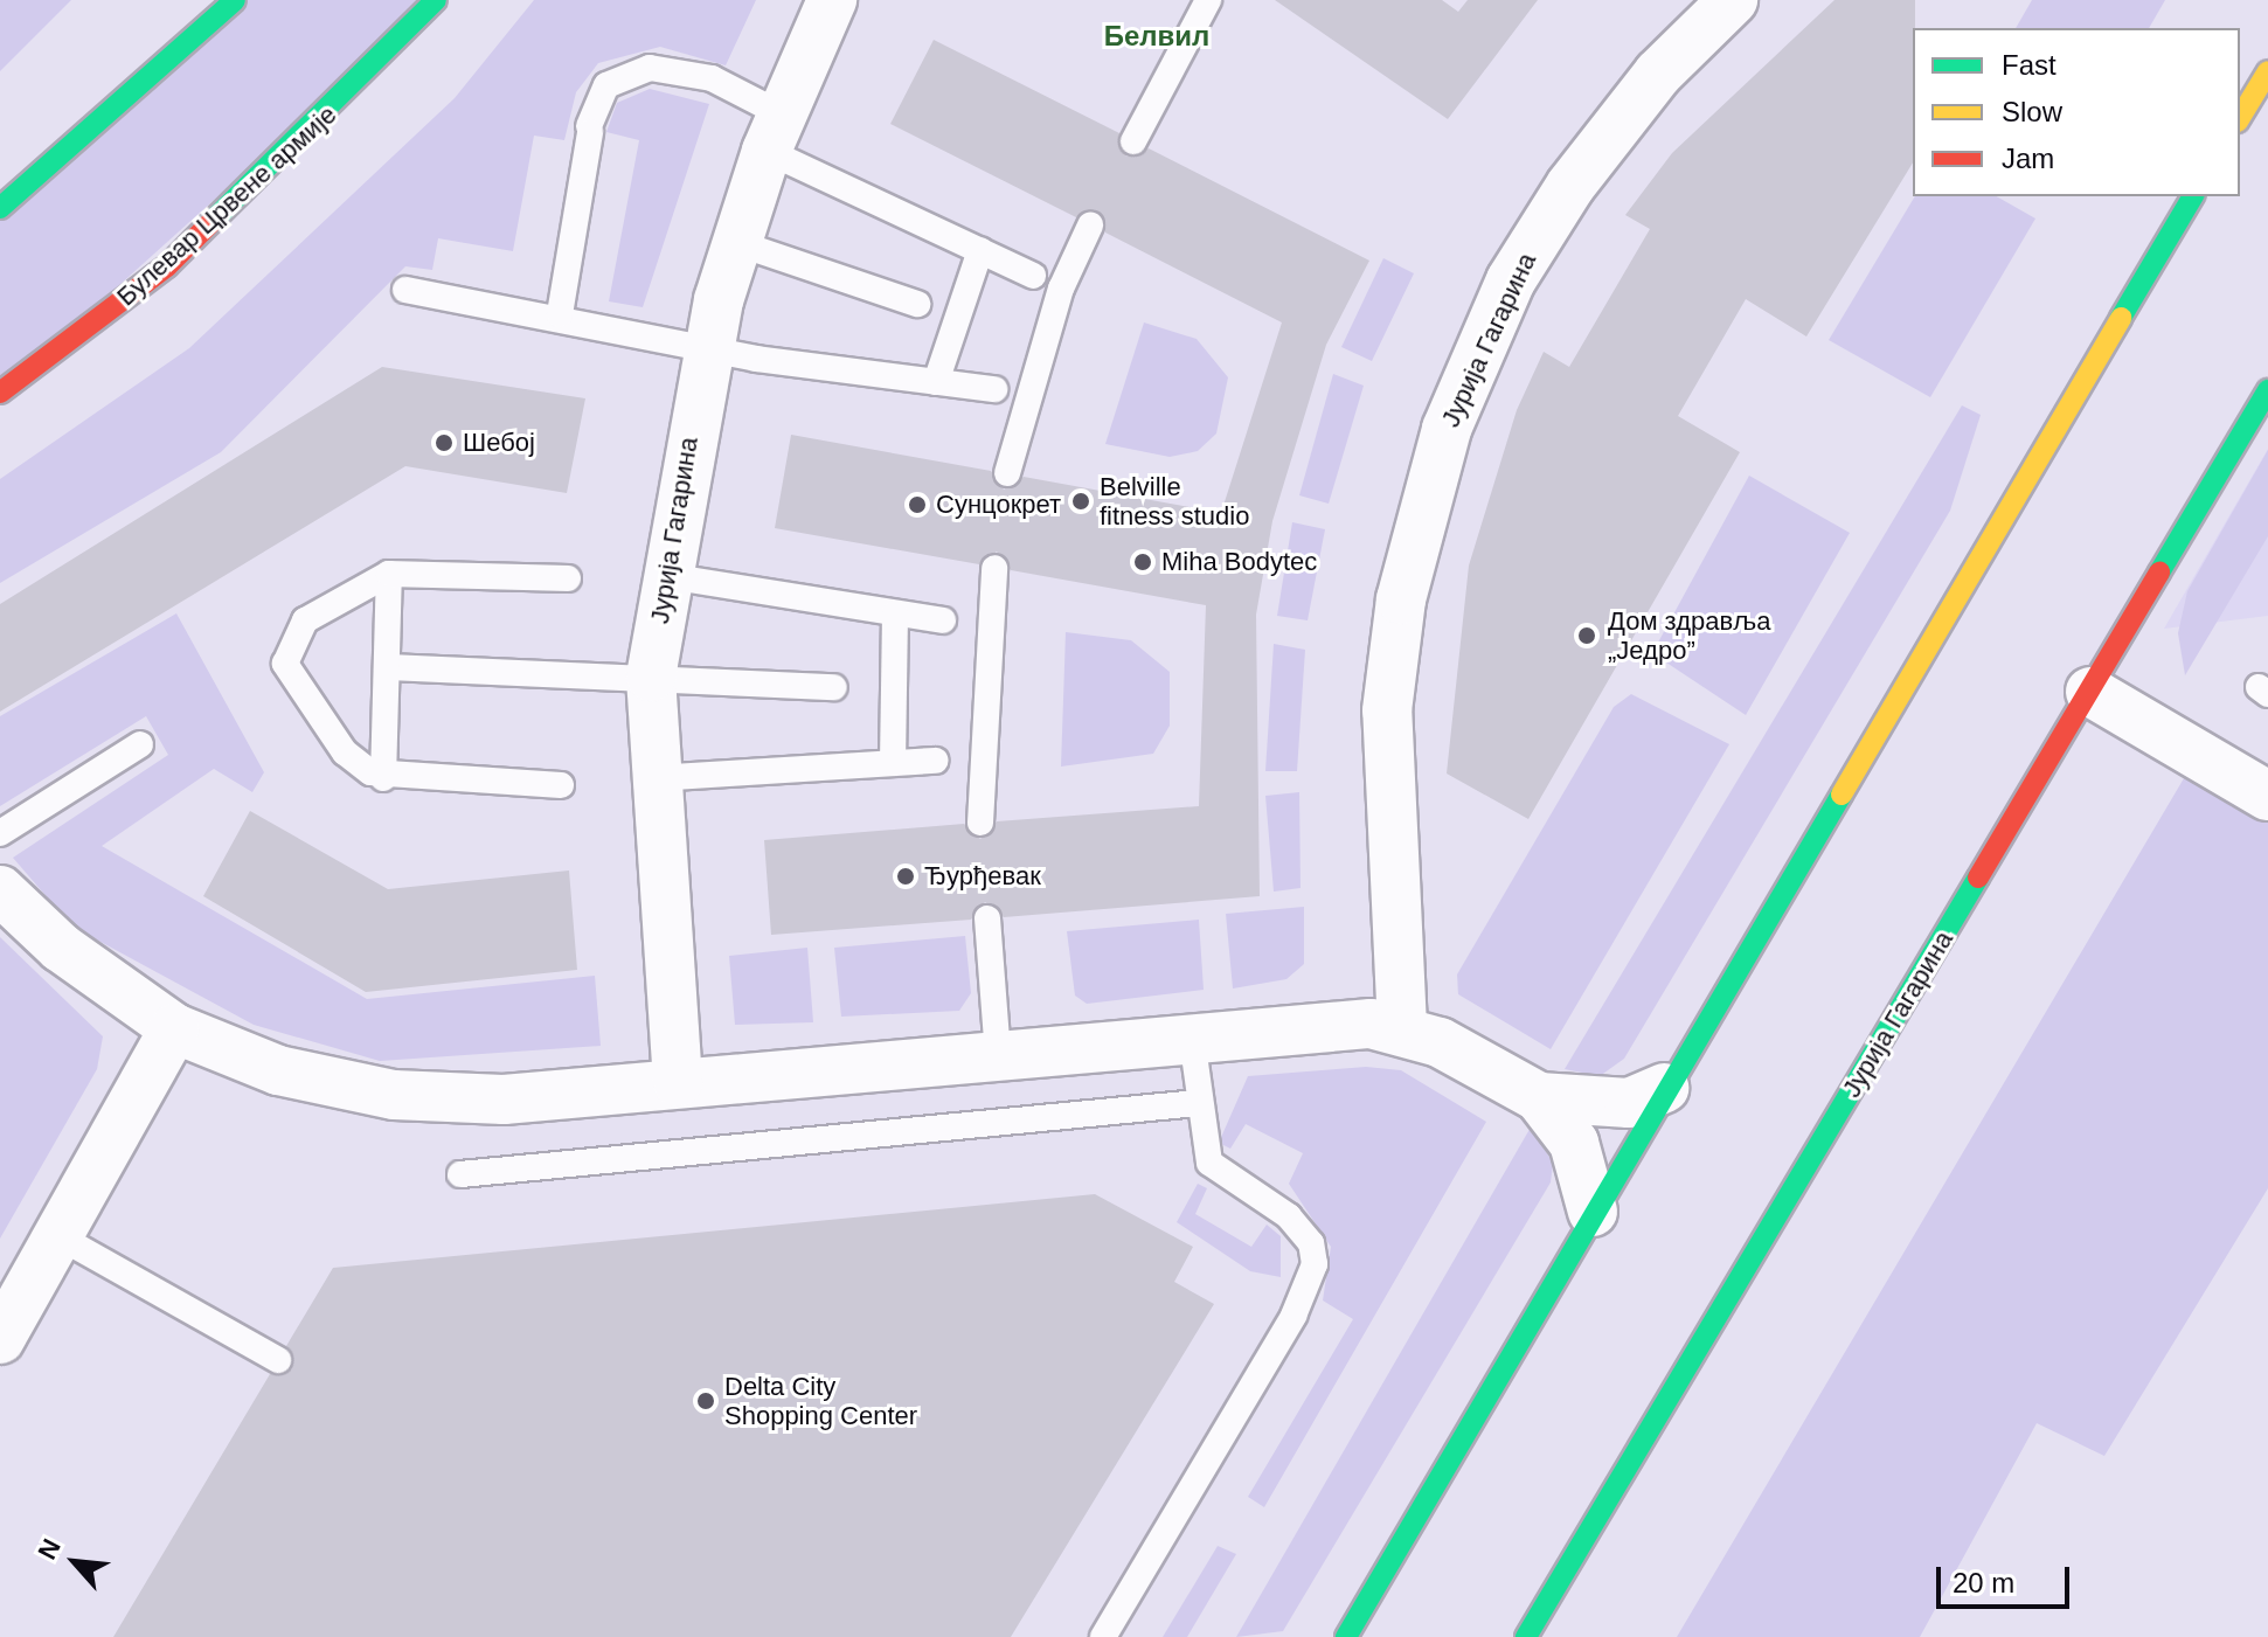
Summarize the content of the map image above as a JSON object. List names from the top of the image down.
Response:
{
  "streets": {
    "main road": ["Булевар Црвене армије", "Јурија Гагарина"]
  },
  "districts": ["Белвил"],
  "places": [
    "Шебој",
    "Belville fitness studio",
    "Сунцокрет",
    "Miha Bodytec",
    "Дом здравља „Једро”",
    "Ђурђевак",
    "Delta City Shopping Center"
  ],
  "legend": ["Fast", "Slow", "Jam"],
  "scale_bar": "20 m",
  "north": "top left"
}
